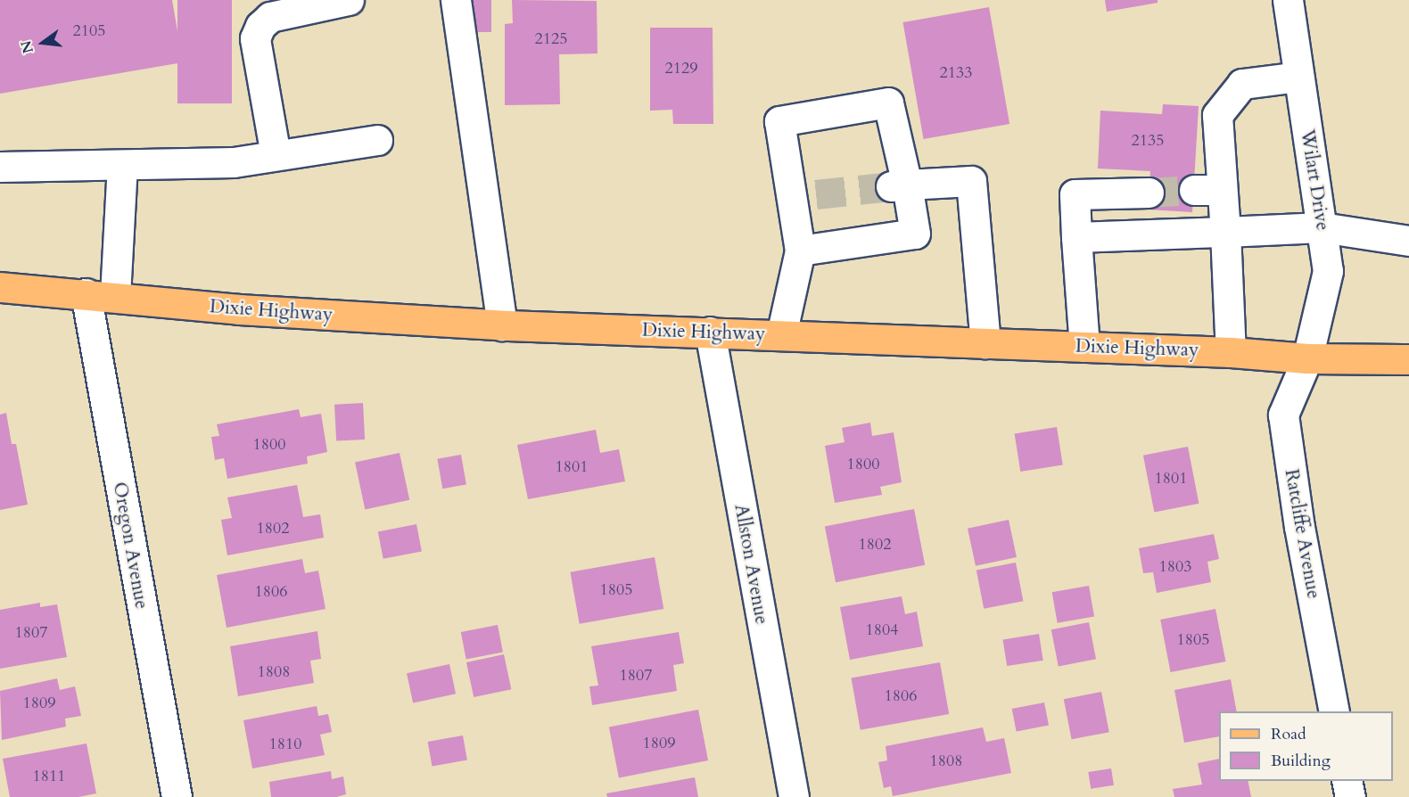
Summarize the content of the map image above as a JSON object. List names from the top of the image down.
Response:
{
  "streets": {
    "main road": ["Dixie Highway"],
    "street": [
      "Wilart Drive",
      "Ratcliffe Avenue",
      "Oregon Avenue",
      "Allston Avenue"
    ]
  },
  "crossings": [
    ["Wilart Drive", "Dixie Highway"],
    ["Wilart Drive", "Ratcliffe Avenue"],
    ["Dixie Highway", "Ratcliffe Avenue"],
    ["Dixie Highway", "Oregon Avenue"],
    ["Dixie Highway", "Allston Avenue"]
  ],
  "house_numbers": [
    "2105",
    "2125",
    "2129",
    "2133",
    "2135",
    "1800",
    "1800",
    "1801",
    "1801",
    "1802",
    "1802",
    "1803",
    "1805",
    "1806",
    "1804",
    "1807",
    "1805",
    "1808",
    "1807",
    "1806",
    "1809",
    "1809",
    "1810",
    "1808",
    "1811"
  ],
  "legend": ["Road", "Building"],
  "north": "left"
}
